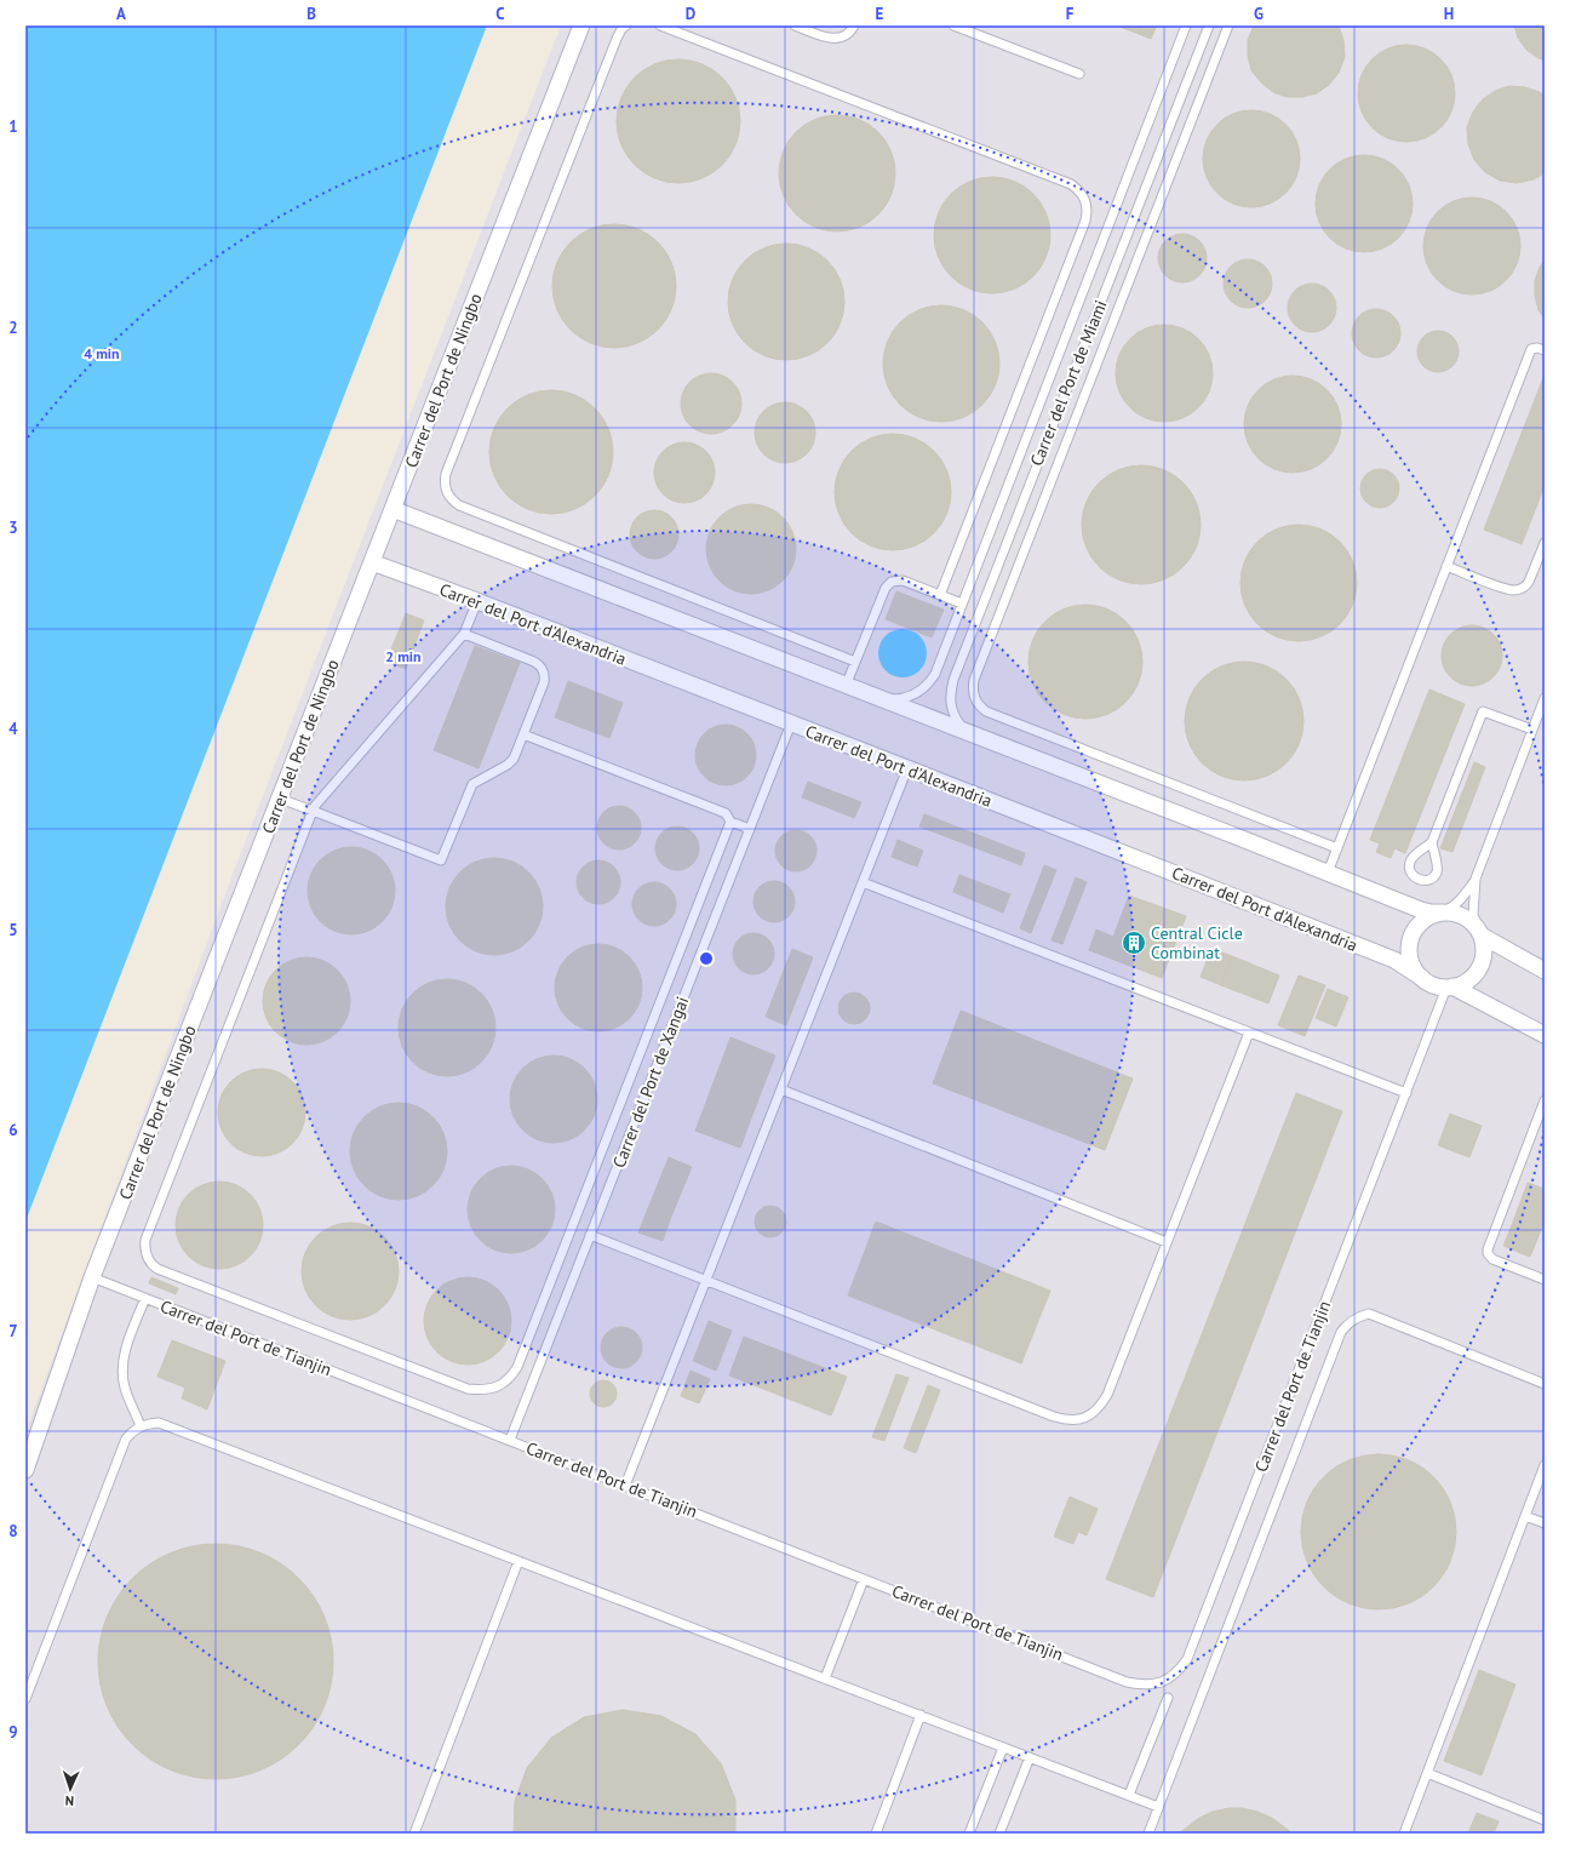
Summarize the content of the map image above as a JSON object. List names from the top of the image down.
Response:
{
  "streets": {
    "street": ["Carrer del Port de Ningbo", "Carrer del Port d'Alexandria"],
    "lane": ["Carrer del Port de Miami", "Carrer del Port de Xangai", "Carrer del Port de Tianjin"]
  },
  "crossings": [
    ["Carrer del Port de Ningbo", "Carrer del Port d'Alexandria"],
    ["Carrer del Port de Ningbo", "Carrer del Port de Tianjin"],
    ["Carrer del Port d'Alexandria", "Carrer del Port de Xangai"],
    ["Carrer del Port d'Alexandria", "Carrer del Port de Tianjin"],
    ["Carrer del Port de Xangai", "Carrer del Port de Tianjin"]
  ],
  "places": {
    "building": ["Central Cicle Combinat"]
  },
  "north": "bottom",
  "grid": {
    "columns": [
      "A",
      "B",
      "C",
      "D",
      "E",
      "F",
      "G",
      "H"
    ],
    "rows": [
      "1",
      "2",
      "3",
      "4",
      "5",
      "6",
      "7",
      "8",
      "9"
    ]
  },
  "rings": ["4 min", "2 min"]
}
